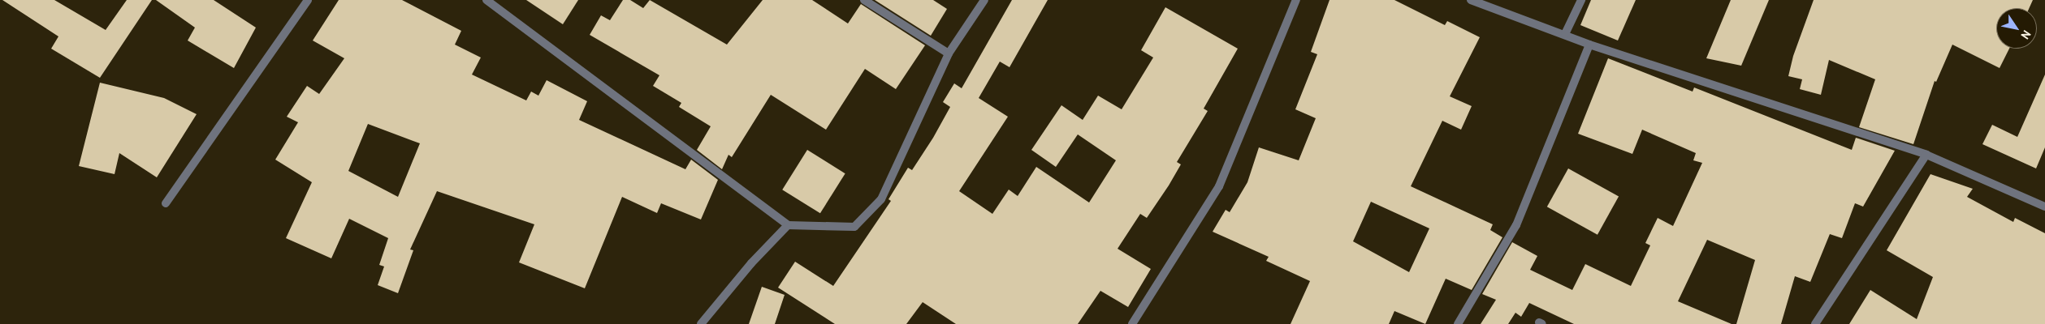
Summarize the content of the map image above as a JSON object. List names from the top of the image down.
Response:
{
  "north": "bottom right"
}
